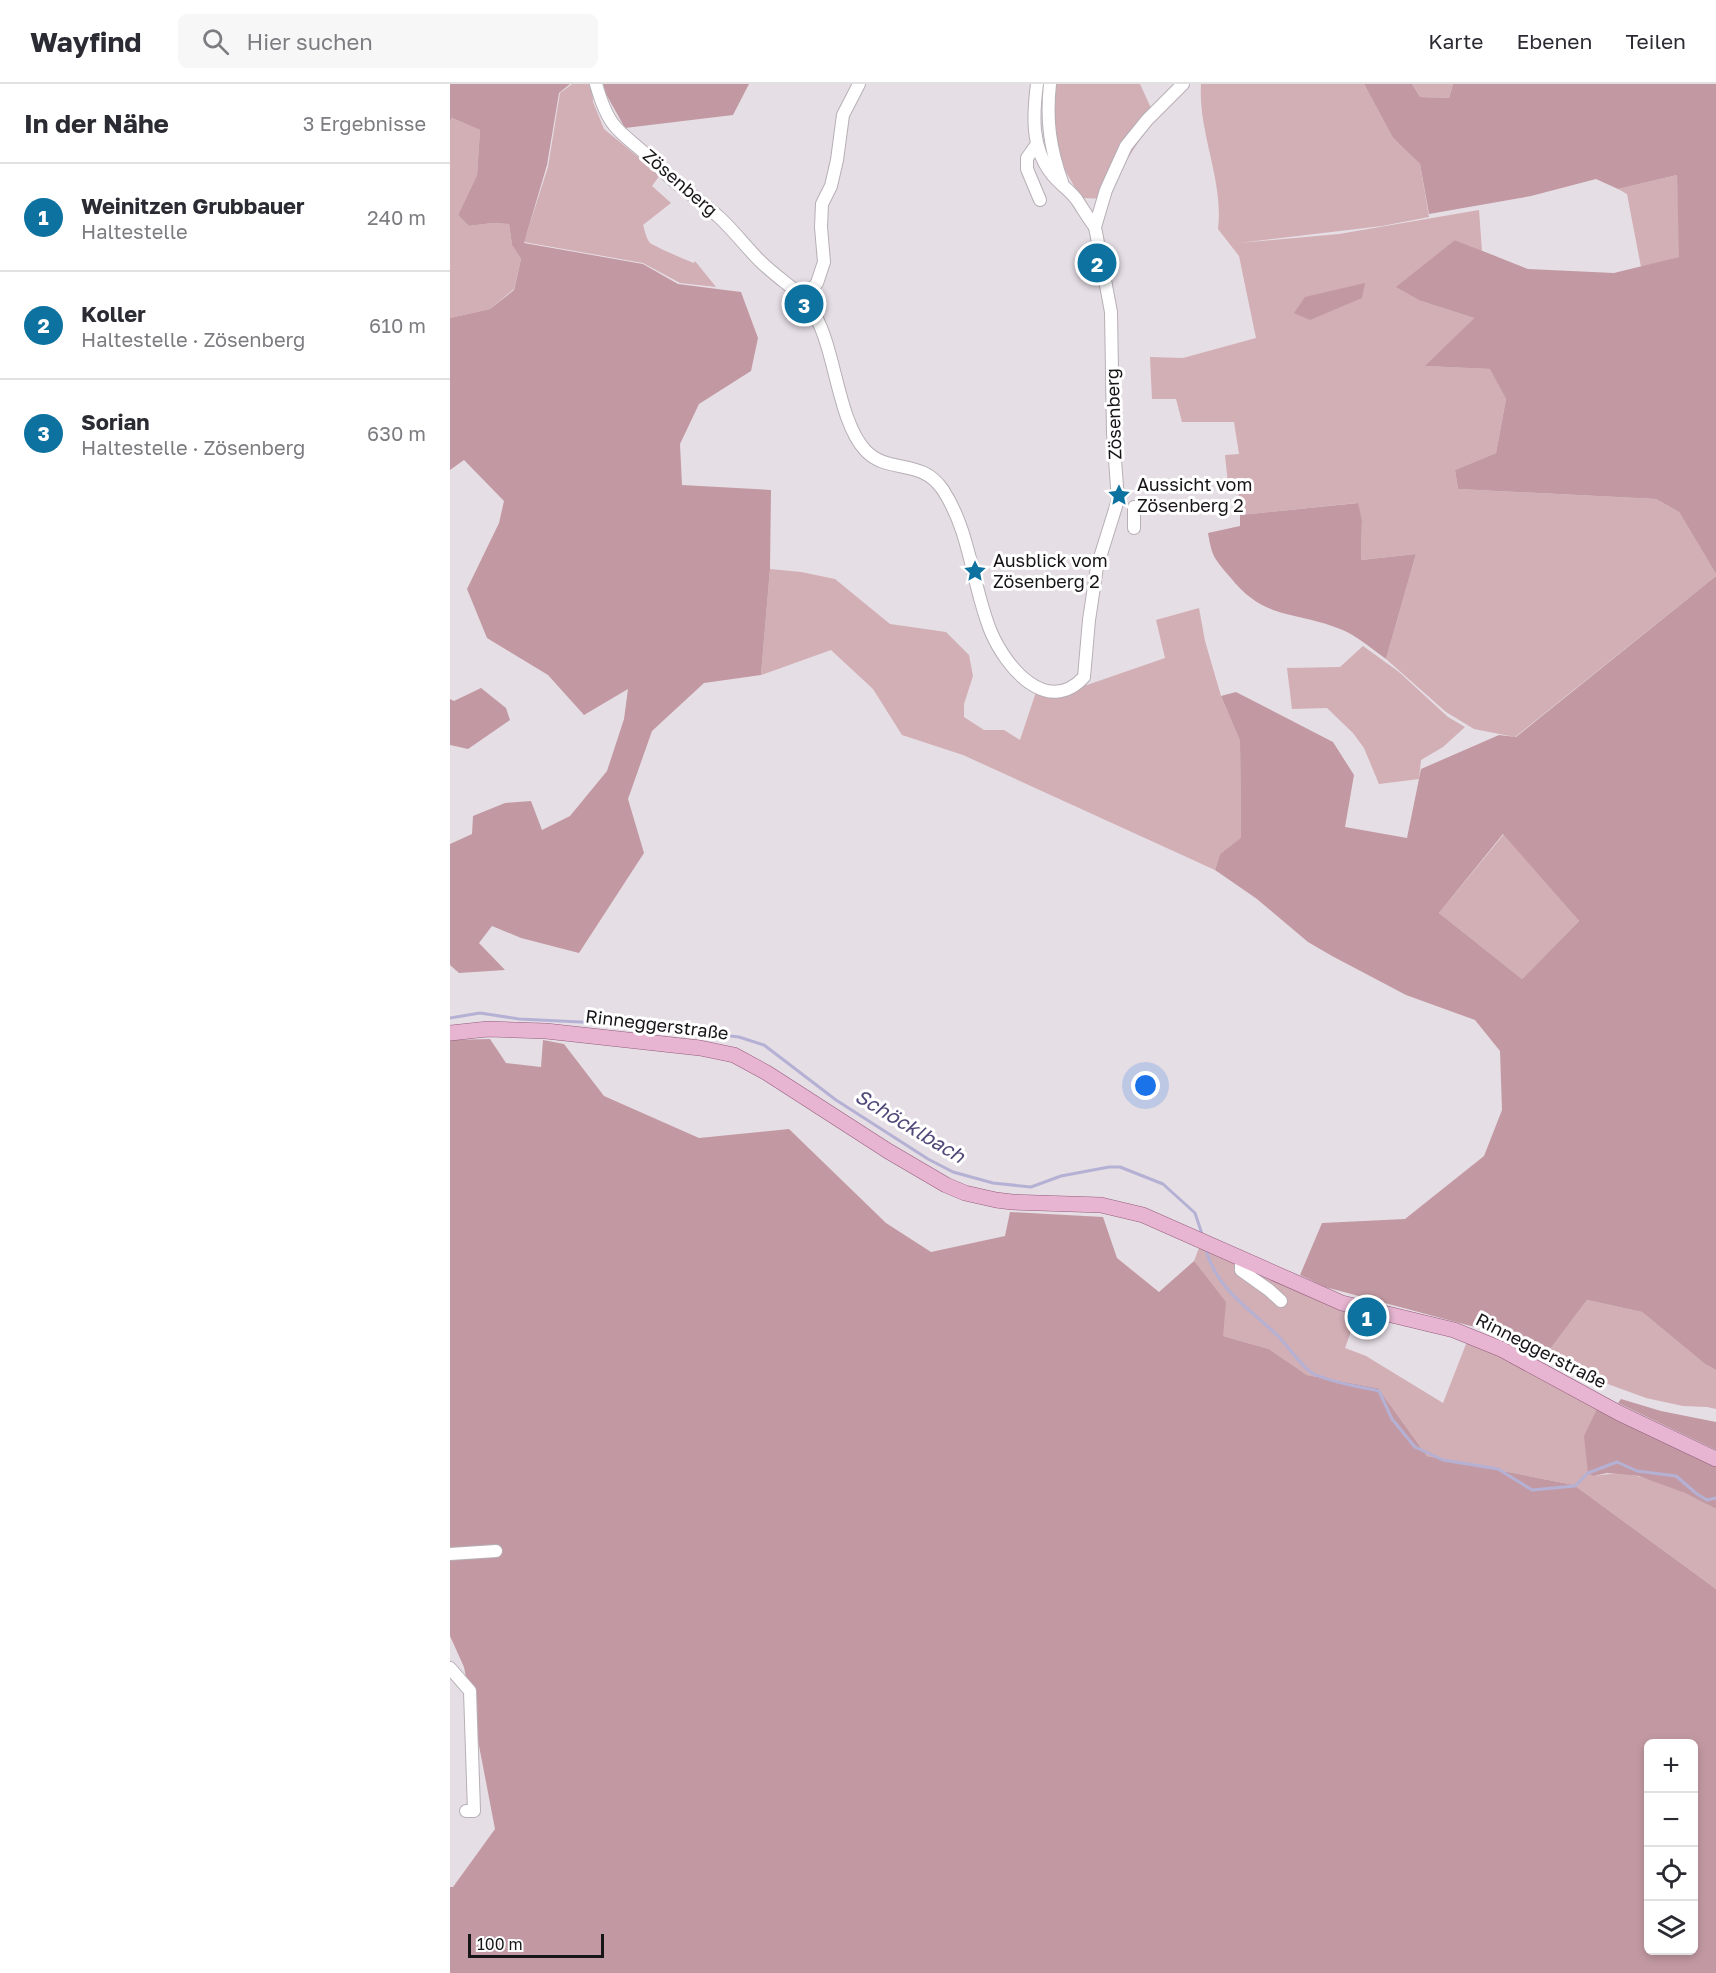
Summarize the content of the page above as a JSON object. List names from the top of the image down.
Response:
{
  "streets": {
    "main road": ["Rinneggerstraße"],
    "street": ["Zösenberg"]
  },
  "water": ["Schöcklbach"],
  "places": {
    "place": ["Aussicht vom Zösenberg 2", "Ausblick vom Zösenberg 2"]
  },
  "scale_bar": "100 m",
  "page": {
    "header": "Wayfind",
    "search": "Hier suchen",
    "nav": ["Karte", "Ebenen", "Teilen"],
    "heading": ["In der Nähe", "3 Ergebnisse"],
    "list": [
      {
        "mark": "1",
        "name": "Weinitzen Grubbauer",
        "note": "Haltestelle",
        "value": "240 m"
      },
      {
        "mark": "2",
        "name": "Koller",
        "note": "Haltestelle · Zösenberg",
        "value": "610 m"
      },
      {
        "mark": "3",
        "name": "Sorian",
        "note": "Haltestelle · Zösenberg",
        "value": "630 m"
      }
    ],
    "pins": ["2", "3", "1"],
    "map_buttons": ["+", "−"],
    "scale": "100 m"
  }
}
